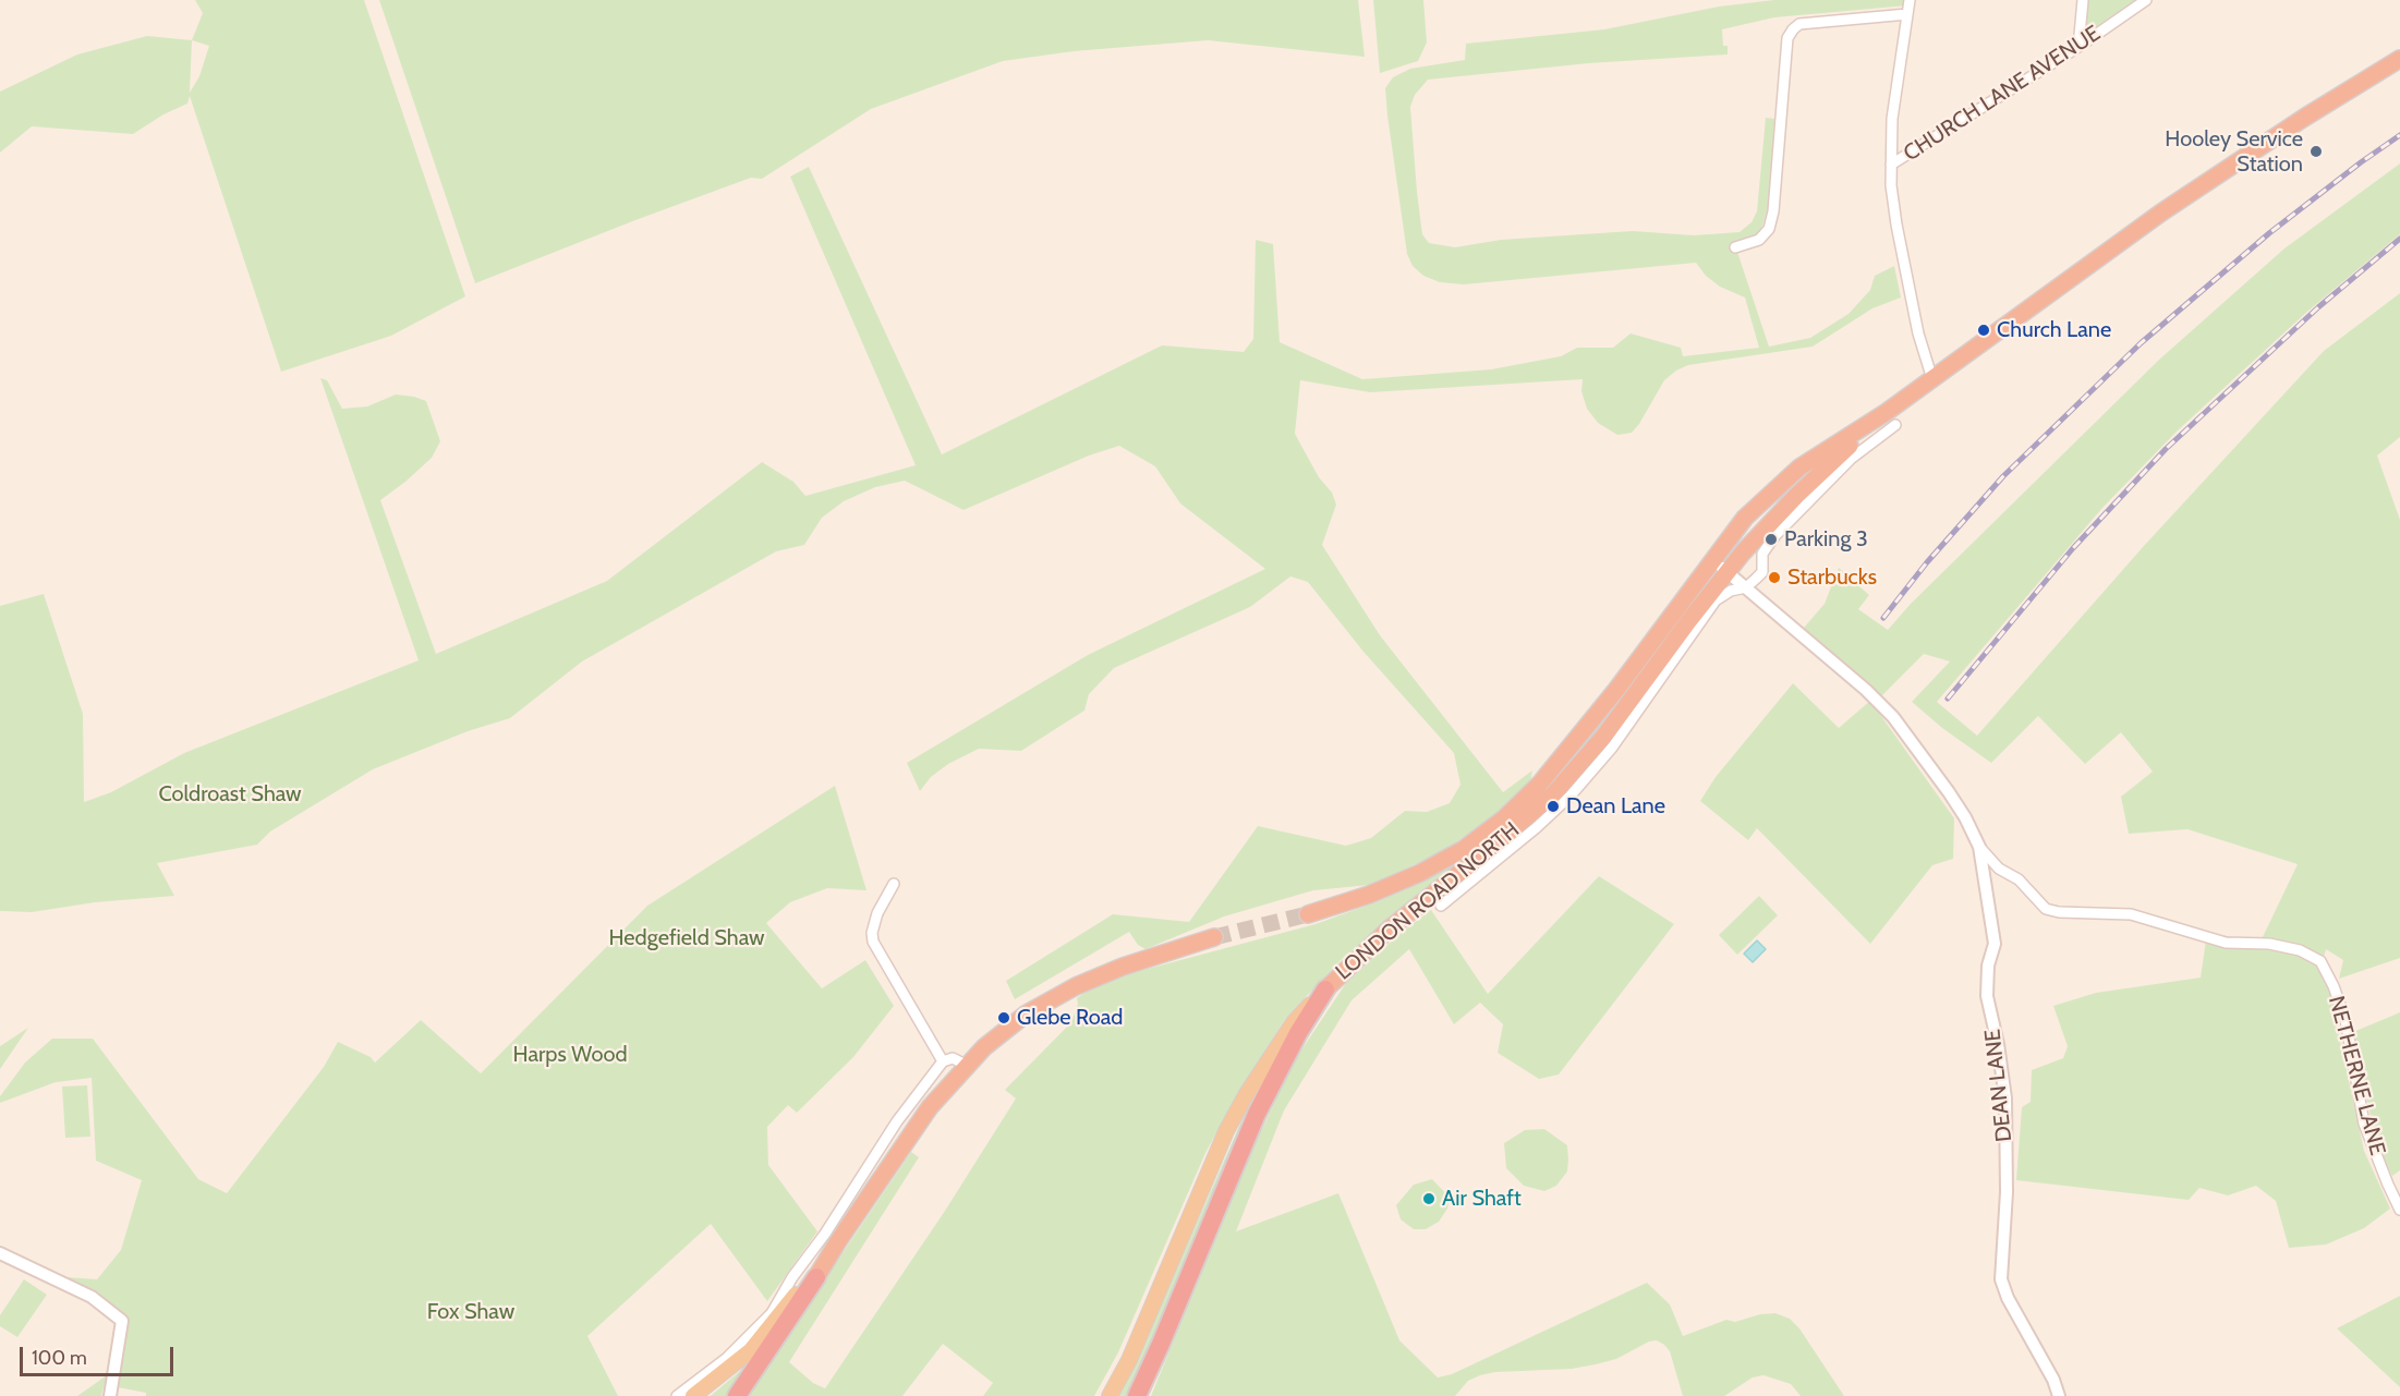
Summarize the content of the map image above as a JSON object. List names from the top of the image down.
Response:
{
  "streets": {
    "highway": ["LONDON ROAD NORTH"],
    "street": ["CHURCH LANE AVENUE", "NETHERNE LANE", "DEAN LANE"]
  },
  "crossings": [
    ["LONDON ROAD NORTH", "DEAN LANE"],
    ["NETHERNE LANE", "DEAN LANE"]
  ],
  "parks": [
    "Coldroast Shaw",
    "Hedgefield Shaw",
    "Harps Wood",
    "Fox Shaw"
  ],
  "places": [
    "Hooley Service Station",
    "Church Lane",
    "Parking 3",
    "Starbucks",
    "Dean Lane",
    "Glebe Road",
    "Air Shaft"
  ],
  "scale_bar": "100 m"
}
